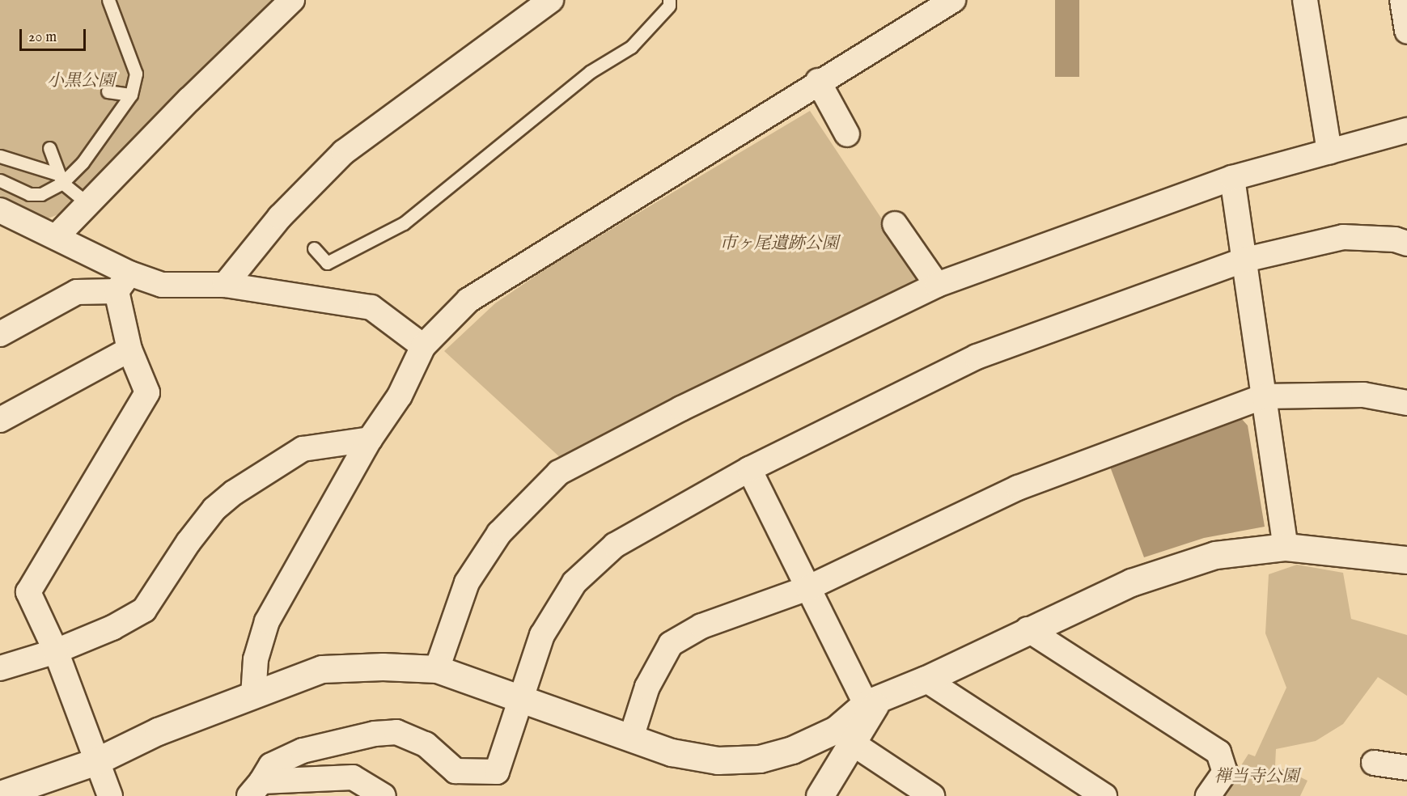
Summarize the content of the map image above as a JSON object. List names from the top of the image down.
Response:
{
  "parks": ["小黒公園", "市ヶ尾遺跡公園", "禅当寺公園"],
  "scale_bar": "20 m"
}
